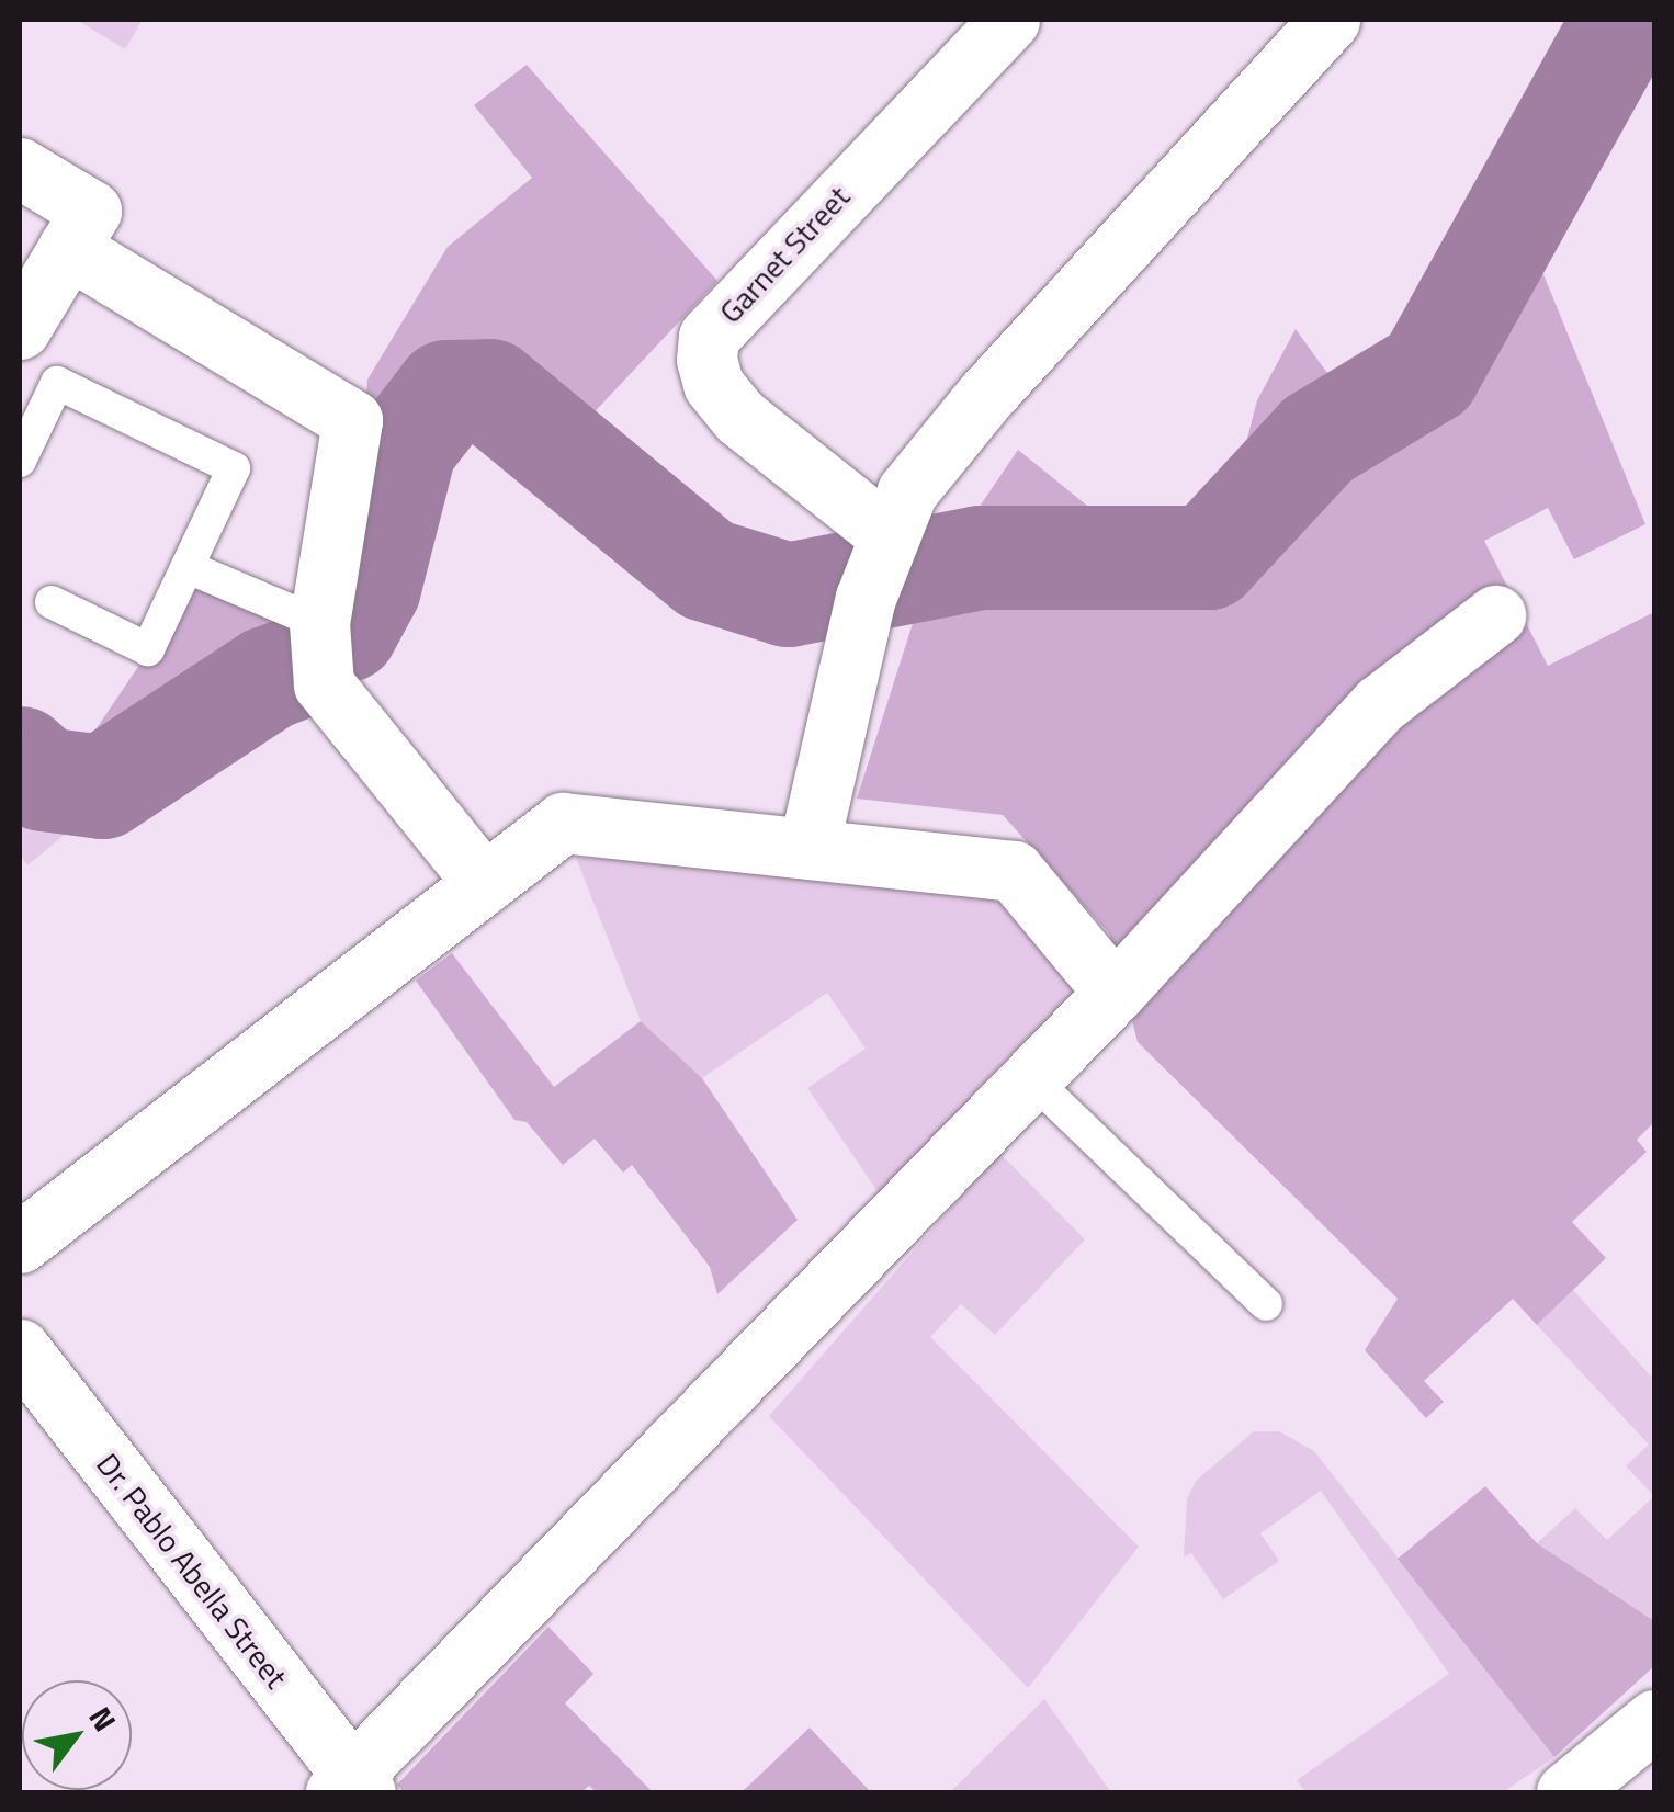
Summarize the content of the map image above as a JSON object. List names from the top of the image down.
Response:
{
  "streets": {
    "street": ["Garnet Street", "Dr. Pablo Abella Street"]
  },
  "north": "top right"
}
